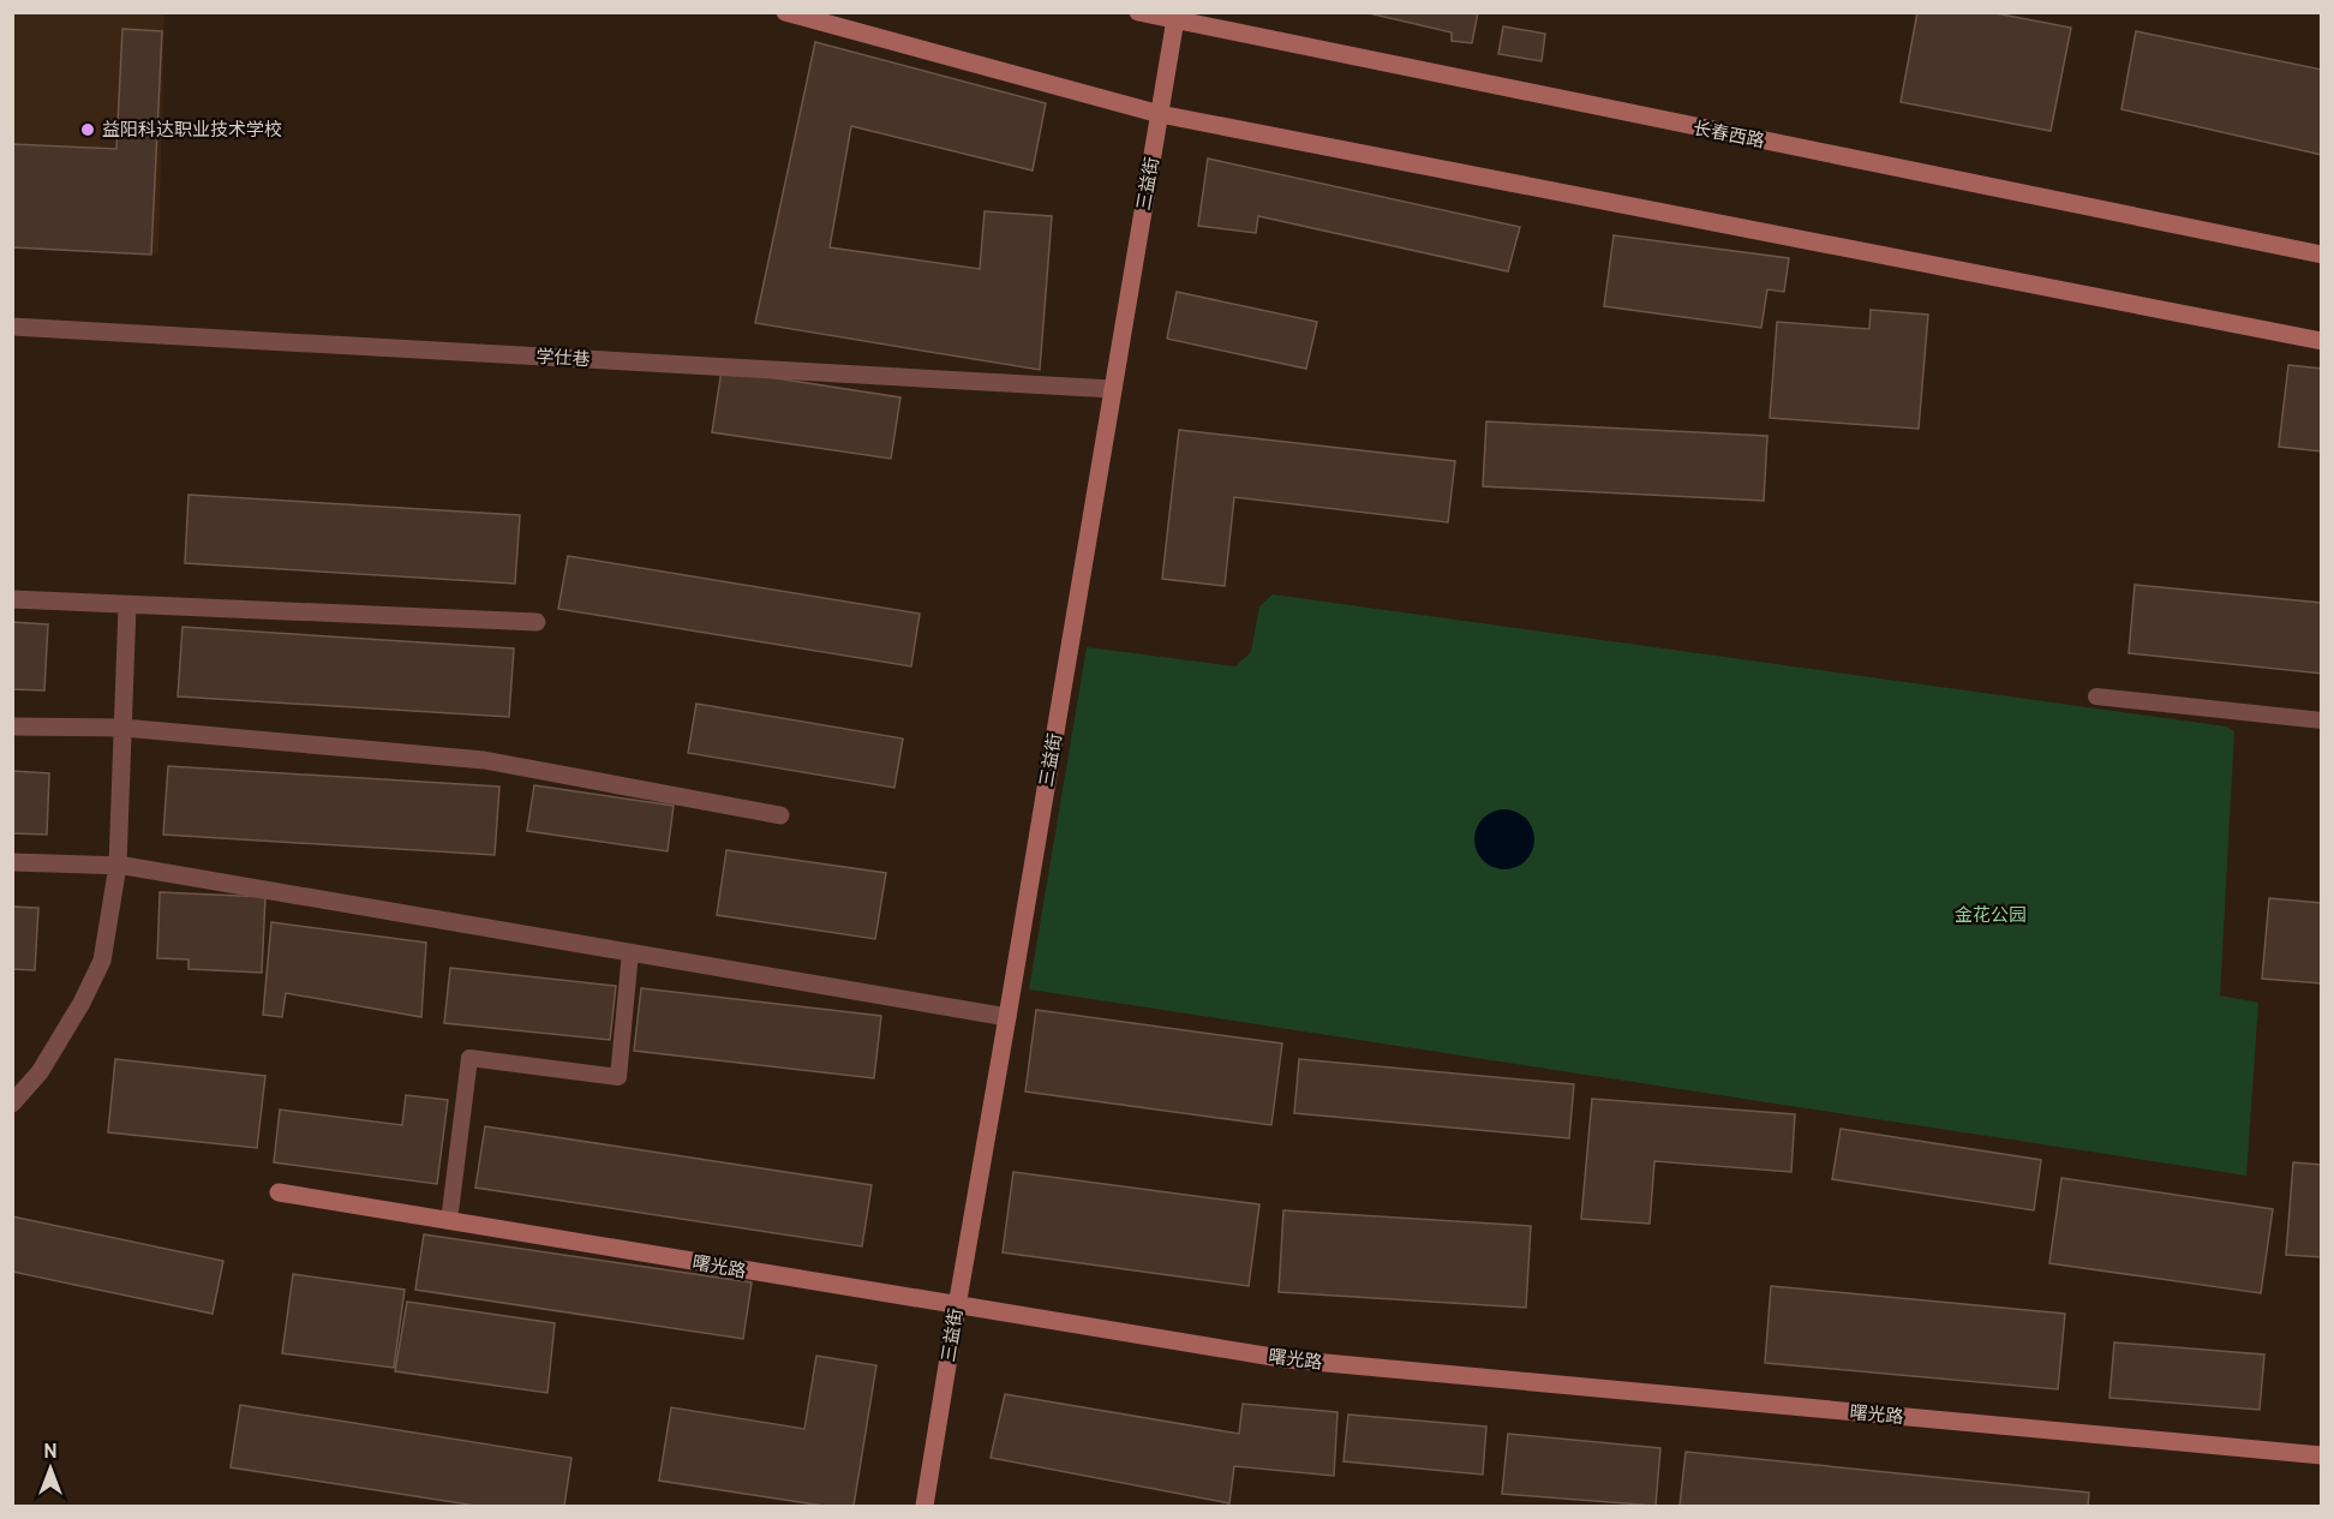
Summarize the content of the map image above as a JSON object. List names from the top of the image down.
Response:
{
  "streets": {
    "street": [
      "长春西路",
      "三益街",
      "学仕巷",
      "曙光路"
    ]
  },
  "crossings": [
    ["长春西路", "三益街"],
    ["三益街", "学仕巷"],
    ["三益街", "曙光路"]
  ],
  "parks": ["金花公园"],
  "places": ["益阳科达职业技术学校"],
  "north": "top"
}
